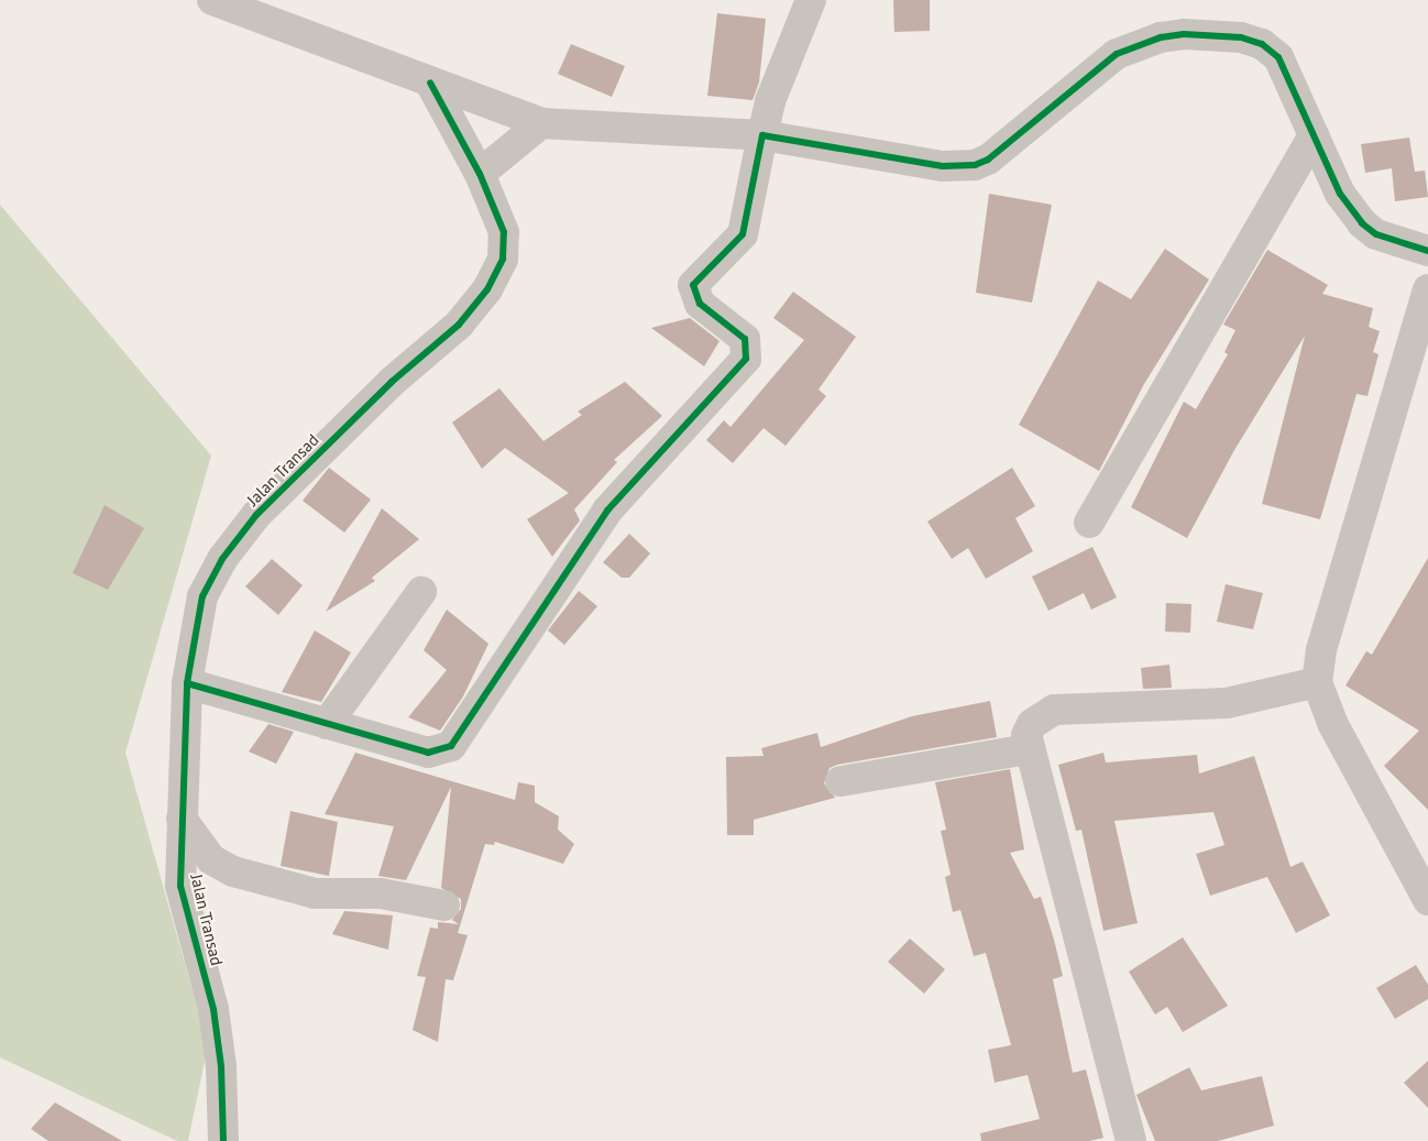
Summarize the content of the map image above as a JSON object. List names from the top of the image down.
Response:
{
  "streets": {
    "street": ["Jalan Transad"]
  }
}
